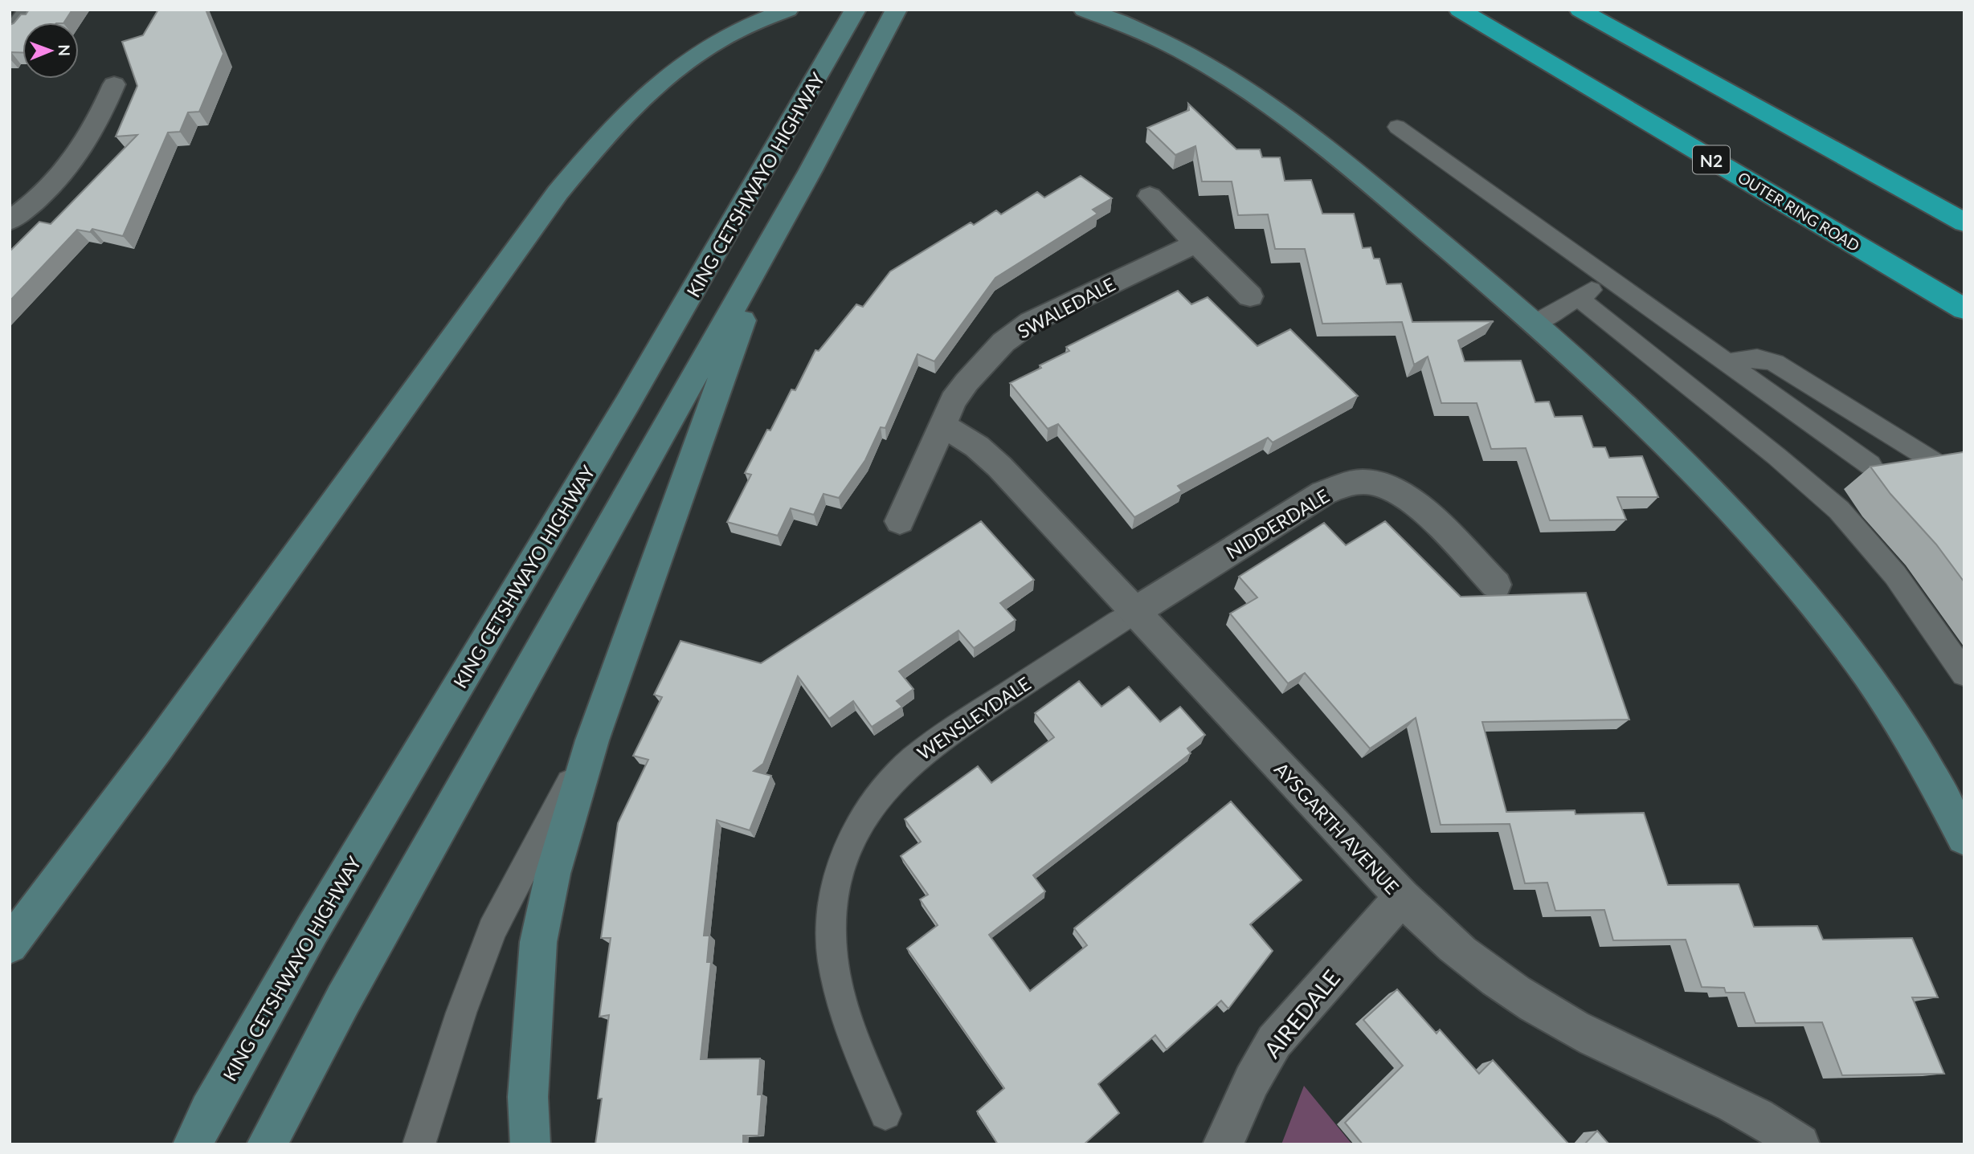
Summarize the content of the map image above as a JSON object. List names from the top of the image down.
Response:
{
  "streets": {
    "highway": ["N2", "OUTER RING ROAD"],
    "main road": ["KING CETSHWAYO HIGHWAY"],
    "street": [
      "SWALEDALE",
      "NIDDERDALE",
      "AYSGARTH AVENUE",
      "AIREDALE"
    ],
    "lane": ["WENSLEYDALE"]
  },
  "crossings": [
    ["SWALEDALE", "AYSGARTH AVENUE"],
    ["NIDDERDALE", "WENSLEYDALE"],
    ["NIDDERDALE", "AYSGARTH AVENUE"],
    ["WENSLEYDALE", "AYSGARTH AVENUE"],
    ["AYSGARTH AVENUE", "AIREDALE"]
  ],
  "north": "right"
}
